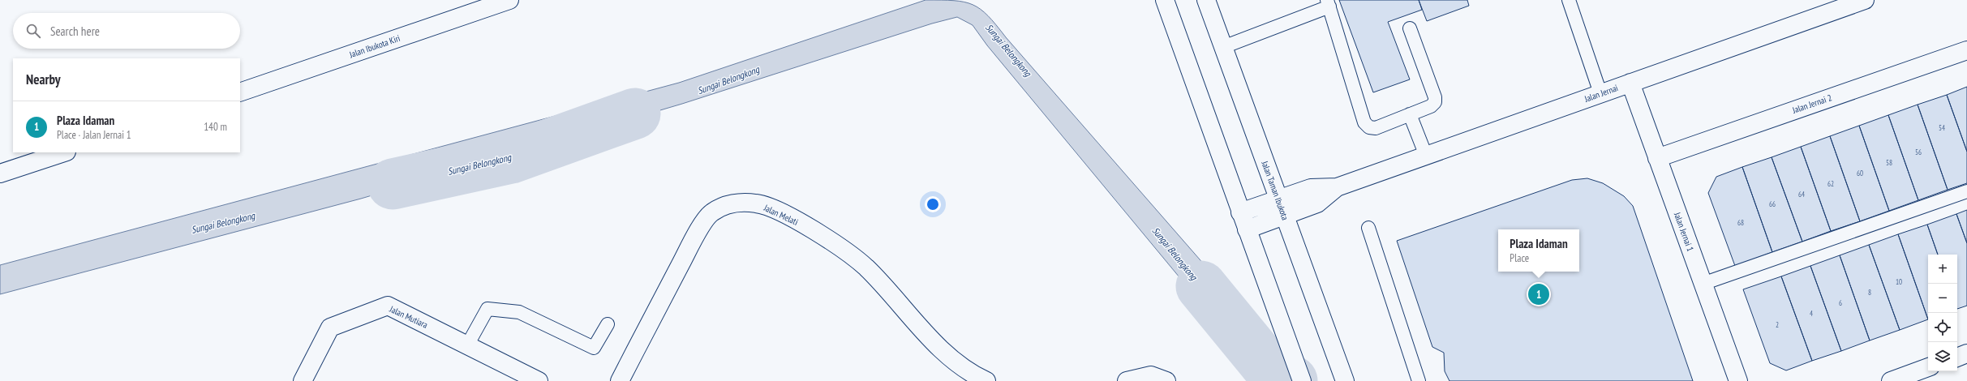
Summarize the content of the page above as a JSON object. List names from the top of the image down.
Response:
{
  "streets": {
    "street": [
      "Jalan Ibukota Kiri",
      "Jalan Jernai",
      "Jalan Jernai 2",
      "Jalan Taman Ibukota",
      "Jalan Melati",
      "Jalan Jernai 1",
      "Jalan Mutiara"
    ]
  },
  "crossings": [
    ["Jalan Jernai", "Jalan Taman Ibukota"],
    ["Jalan Jernai", "Jalan Jernai 1"],
    ["Jalan Jernai 2", "Jalan Jernai 1"]
  ],
  "water": ["Sungai Belongkong"],
  "house_numbers": [
    "54",
    "56",
    "58",
    "60",
    "62",
    "64",
    "66",
    "68",
    "10",
    "8",
    "6",
    "4",
    "2"
  ],
  "page": {
    "search": "Search here",
    "heading": "Nearby",
    "list": [
      {
        "mark": "1",
        "name": "Plaza Idaman",
        "note": "Place · Jalan Jernai 1",
        "value": "140 m"
      }
    ],
    "popup": ["Plaza Idaman", "Place"],
    "map_buttons": ["+", "−"],
    "pins": "1"
  }
}
